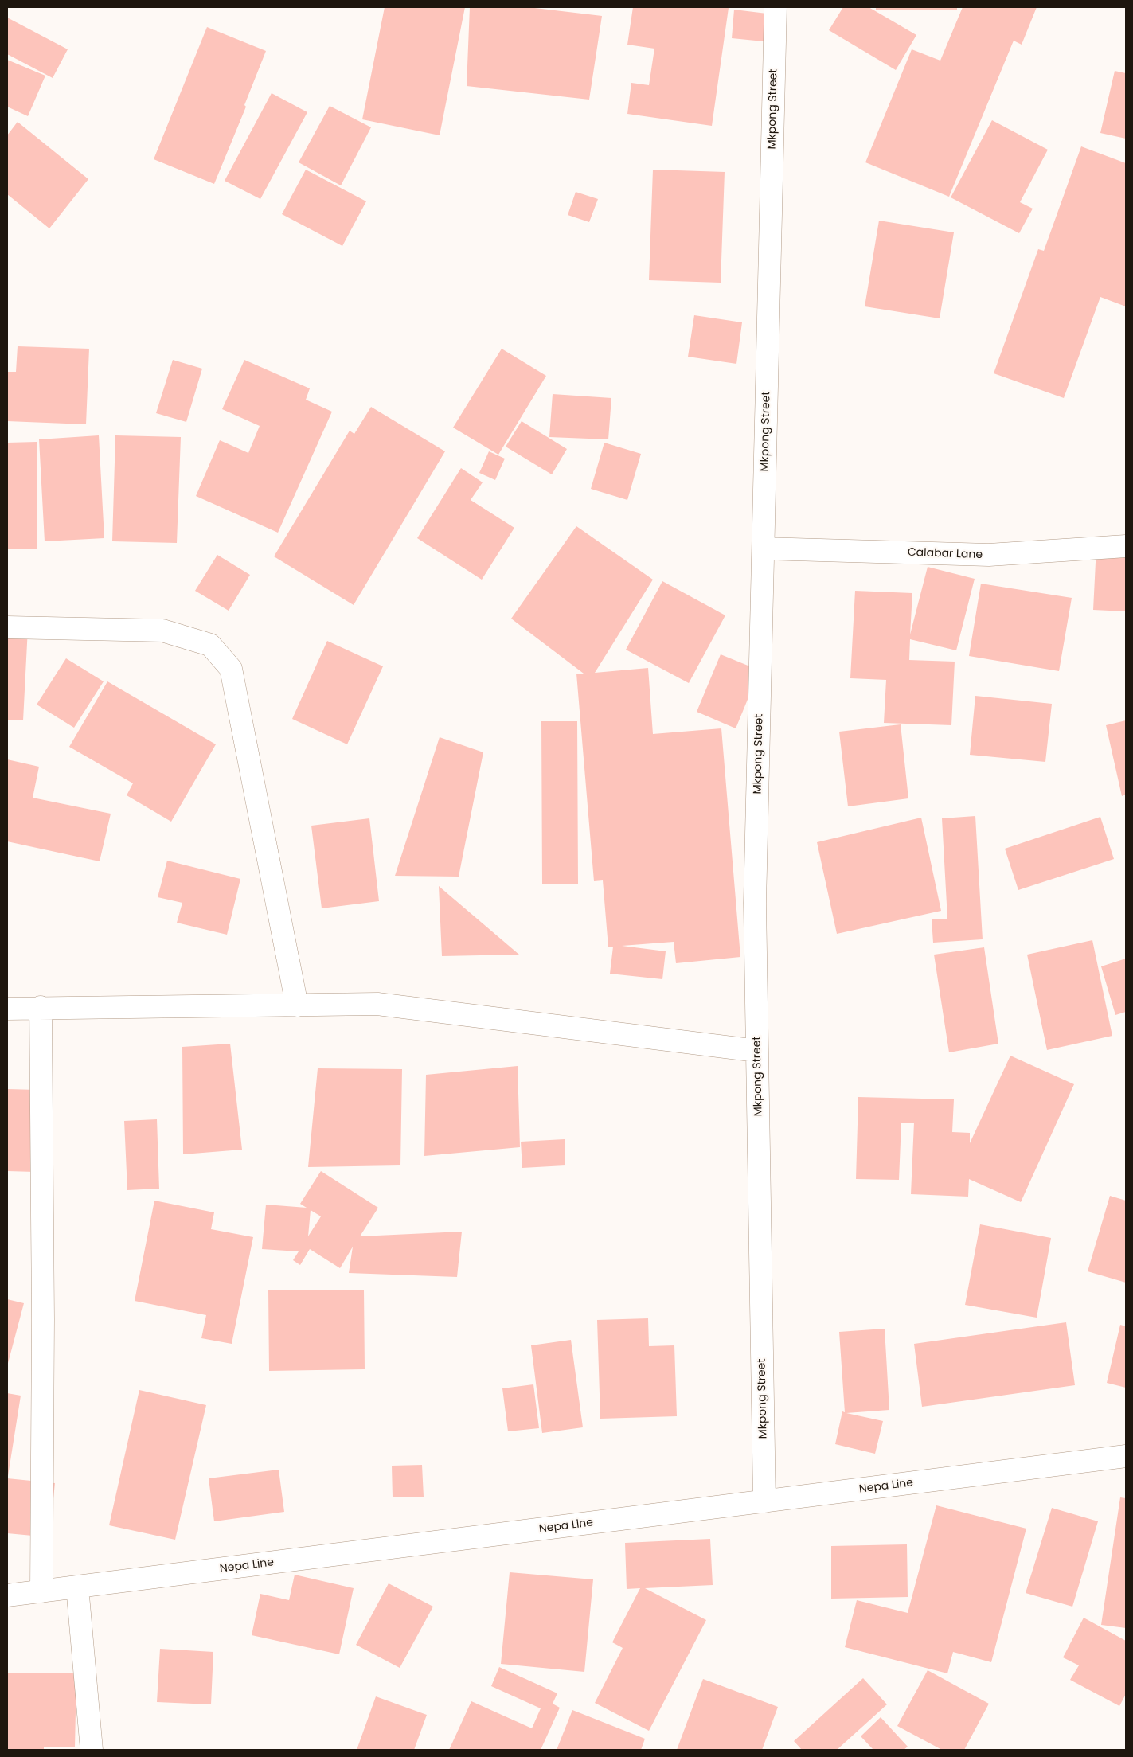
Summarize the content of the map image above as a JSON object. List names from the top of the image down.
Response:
{
  "streets": {
    "street": ["Mkpong Street", "Calabar Lane", "Nepa Line"]
  },
  "crossings": [
    ["Mkpong Street", "Calabar Lane"],
    ["Mkpong Street", "Nepa Line"]
  ]
}
